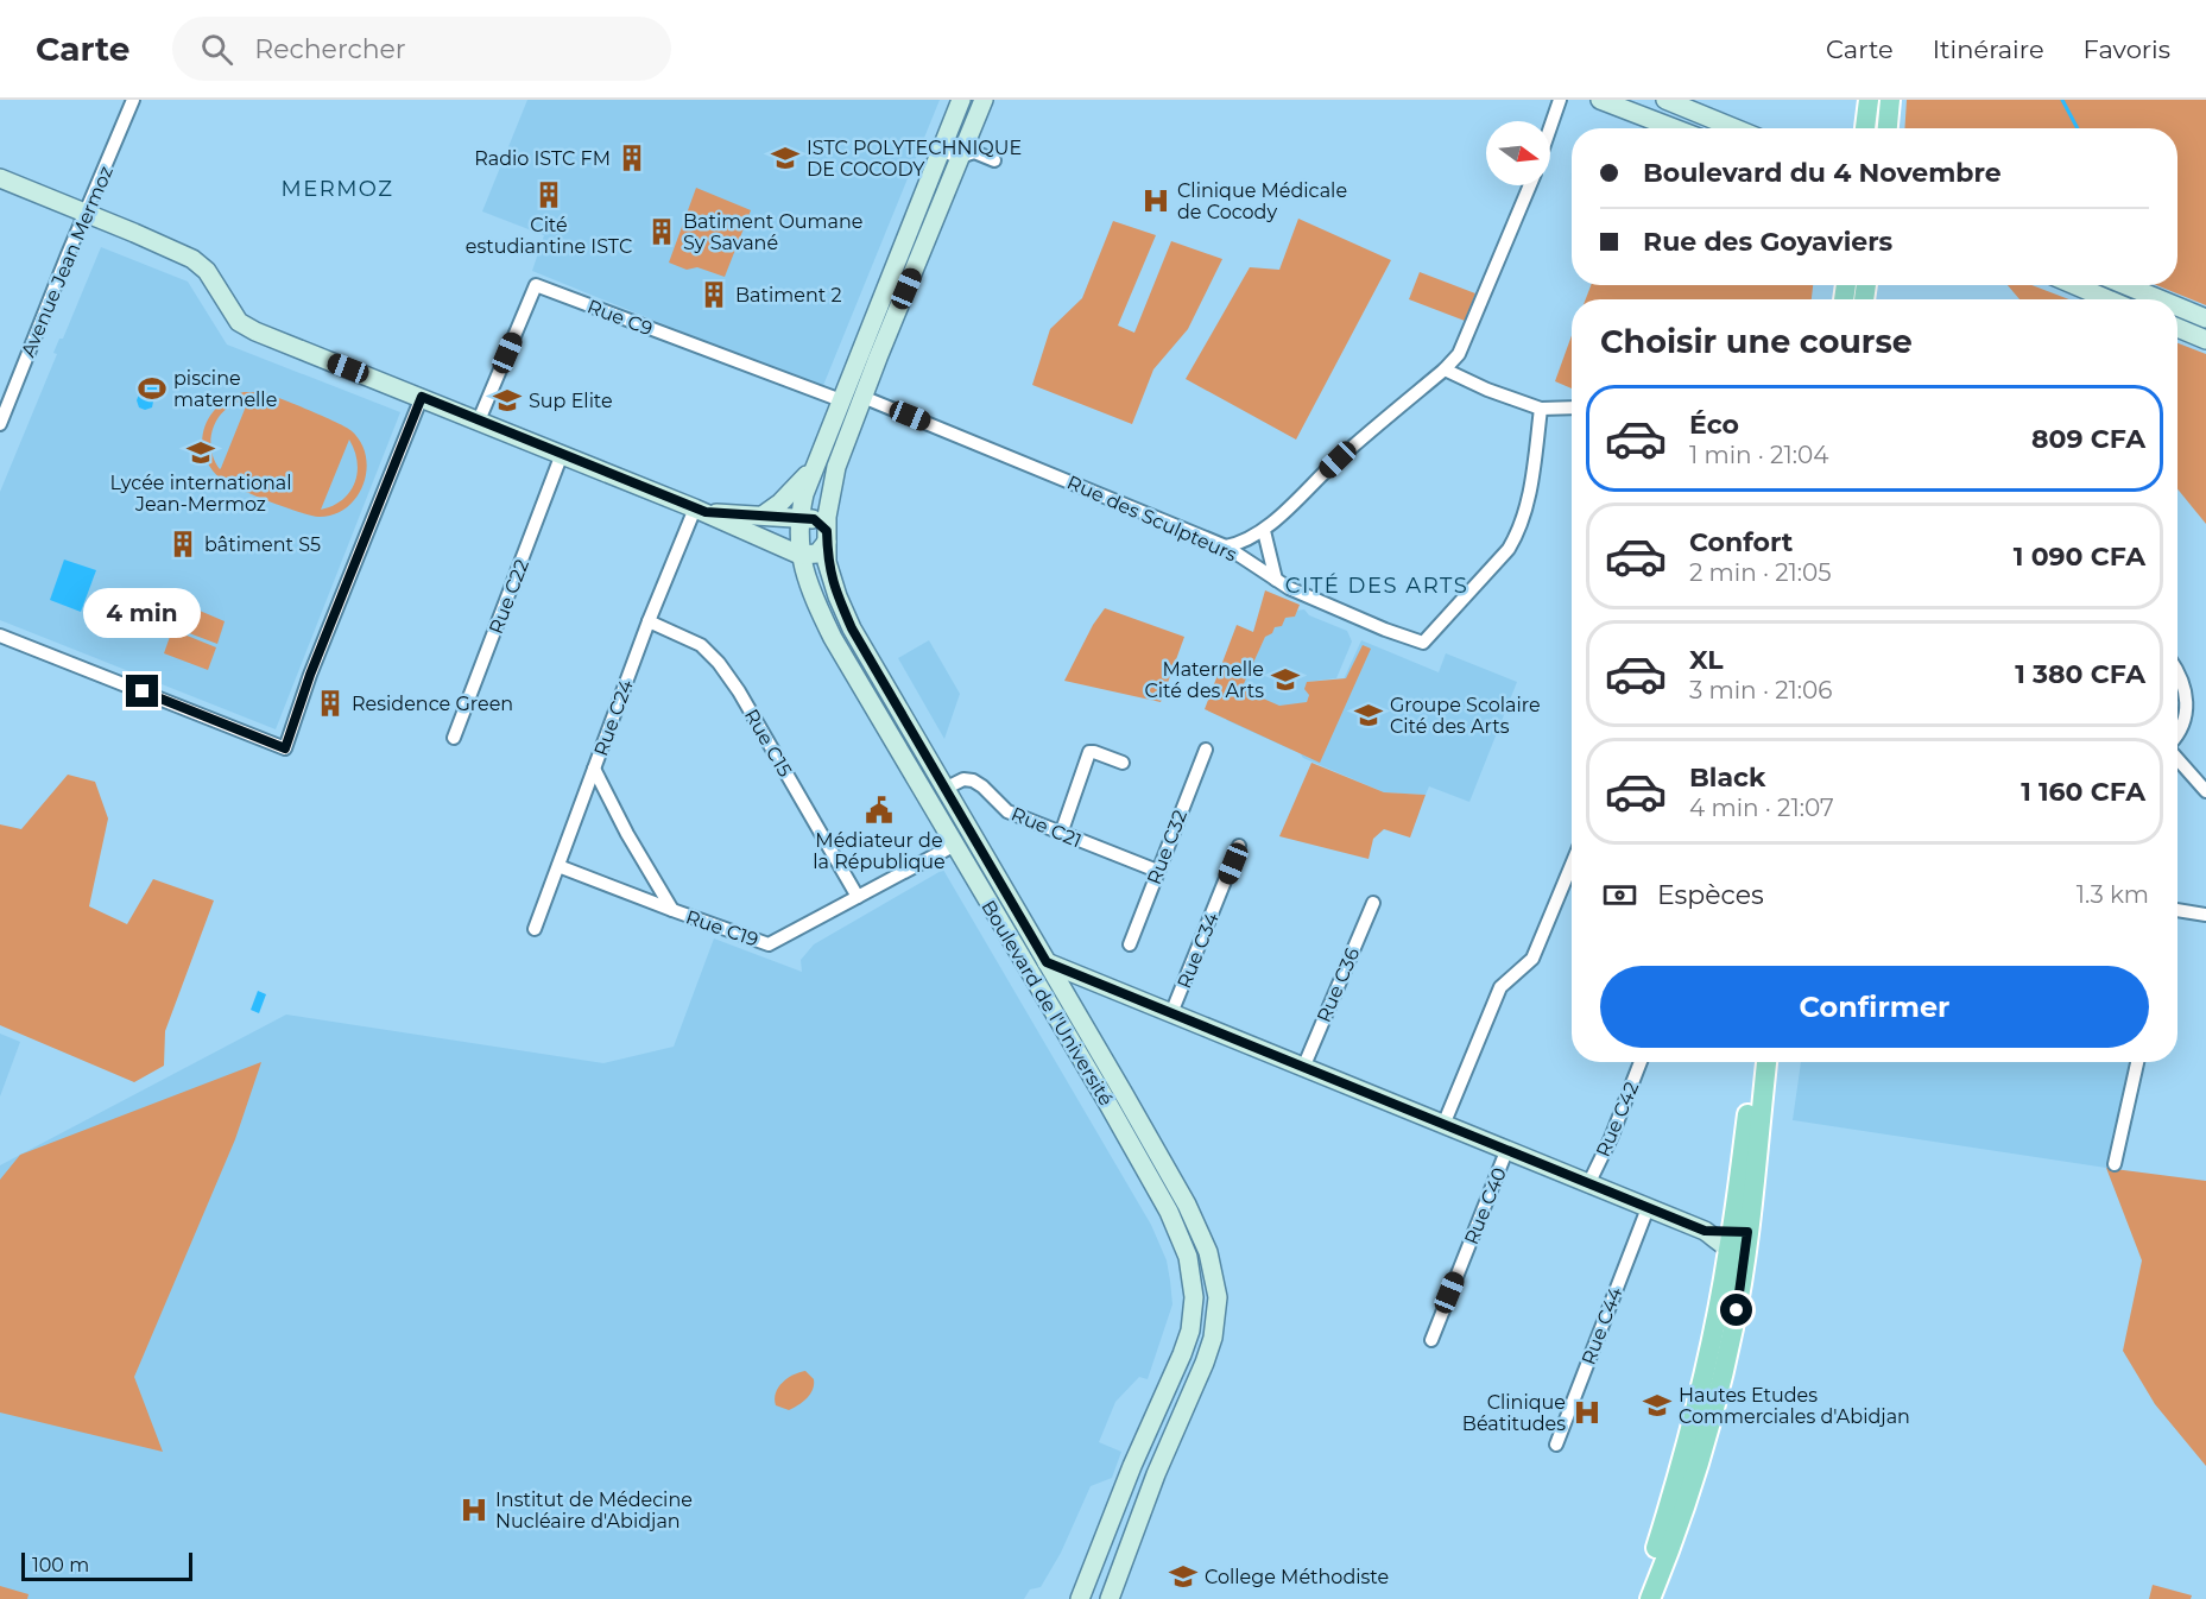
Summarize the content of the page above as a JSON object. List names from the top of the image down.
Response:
{
  "streets": {
    "street": [
      "Avenue Jean Mermoz",
      "Rue C9",
      "Rue des Sculpteurs",
      "Rue C22",
      "Rue C24",
      "Rue C15",
      "Rue C21",
      "Rue C32",
      "Rue C19",
      "Rue C34",
      "Rue C36",
      "Boulevard de l'Université",
      "Rue C42",
      "Rue C40",
      "Rue C44"
    ]
  },
  "crossings": [
    ["Rue C9", "Boulevard de l'Université"],
    ["Rue des Sculpteurs", "Boulevard de l'Université"],
    ["Rue C24", "Rue C15"],
    ["Rue C24", "Rue C19"],
    ["Rue C15", "Rue C19"],
    ["Rue C21", "Rue C32"],
    ["Rue C21", "Boulevard de l'Université"],
    ["Rue C19", "Boulevard de l'Université"]
  ],
  "districts": ["MERMOZ", "CITÉ DES ARTS"],
  "places": {
    "building": [
      "Radio ISTC FM",
      "Cité estudiantine ISTC",
      "Batiment Oumane Sy Savané",
      "Batiment 2",
      "bâtiment S5",
      "Residence Green"
    ],
    "school or university": [
      "ISTC POLYTECHNIQUE DE COCODY",
      "Sup Elite",
      "Lycée international Jean-Mermoz",
      "Maternelle Cité des Arts",
      "Groupe Scolaire Cité des Arts",
      "Hautes Etudes Commerciales d'Abidjan",
      "College Méthodiste"
    ],
    "hospital": ["Clinique Médicale de Cocody", "Clinique Béatitudes", "Institut de Médecine Nucléaire d'Abidjan"],
    "sports": ["piscine maternelle"],
    "public building": ["Médiateur de la République"]
  },
  "scale_bar": "100 m",
  "north": "right",
  "page": {
    "header": "Carte",
    "search": "Rechercher",
    "nav": ["Carte", "Itinéraire", "Favoris"],
    "banner": ["Boulevard du 4 Novembre", "Rue des Goyaviers"],
    "heading": "Choisir une course",
    "list": [
      {
        "name": "Éco",
        "note": "1 min · 21:04",
        "value": "809 CFA"
      },
      {
        "name": "Confort",
        "note": "2 min · 21:05",
        "value": "1 090 CFA"
      },
      {
        "name": "XL",
        "note": "3 min · 21:06",
        "value": "1 380 CFA"
      },
      {
        "name": "Black",
        "note": "4 min · 21:07",
        "value": "1 160 CFA"
      }
    ],
    "bubble": "4 min",
    "pay": ["Espèces", "1.3 km"],
    "buttons": "Confirmer",
    "scale": "100 m"
  }
}
